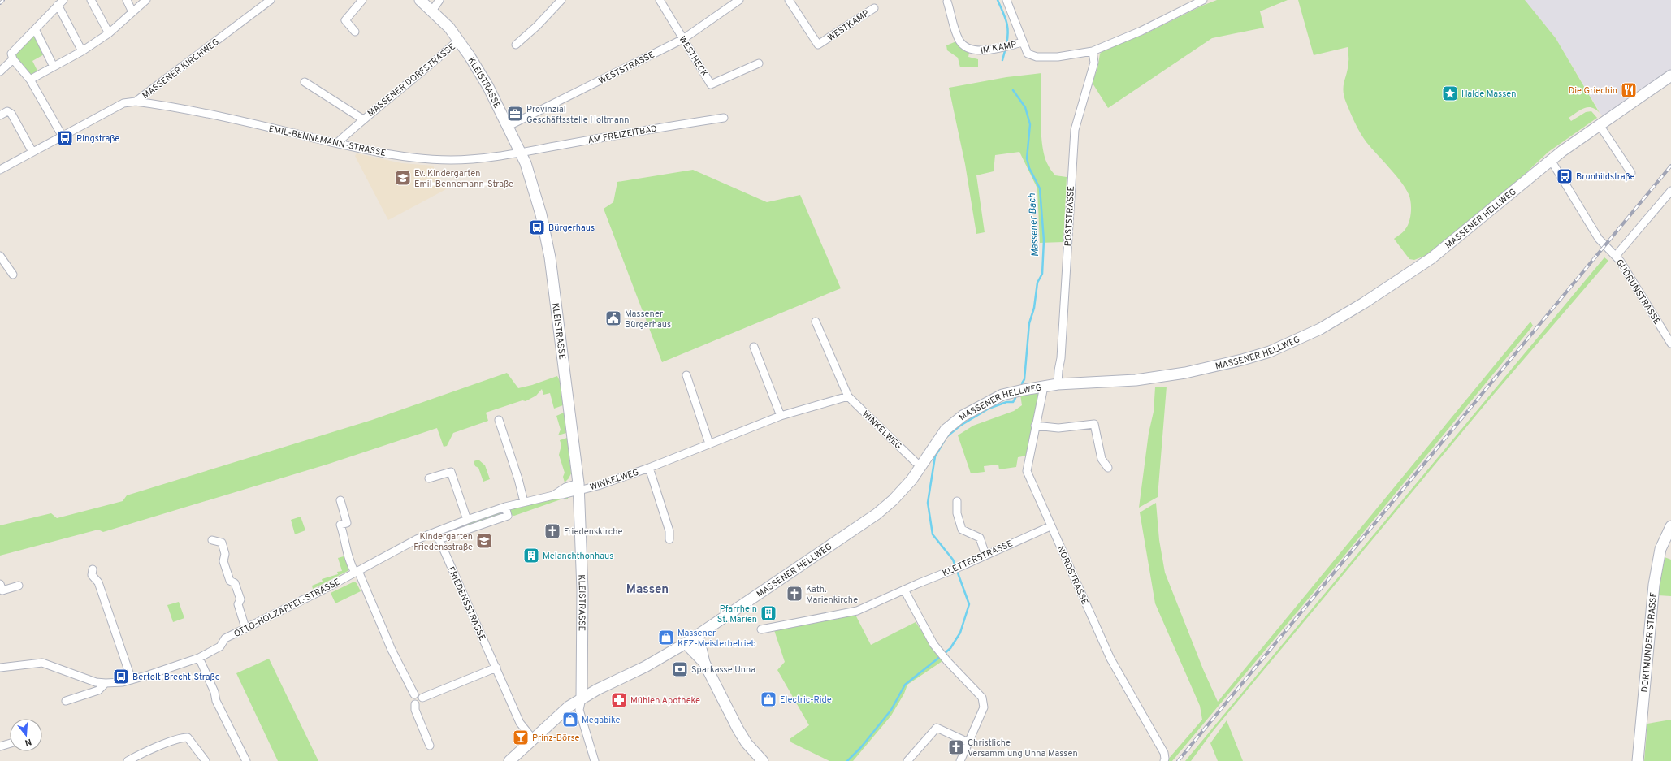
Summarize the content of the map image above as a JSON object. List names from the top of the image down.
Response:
{
  "streets": {
    "main road": ["KLEISTRASSE", "MASSENER HELLWEG", "DORTMUNDER STRASSE"],
    "street": [
      "WESTKAMP",
      "IM KAMP",
      "WESTHECK",
      "WESTSTRASSE",
      "MASSENER KIRCHWEG",
      "MASSENER DORFSTRASSE",
      "AM FREIZEITBAD",
      "EMIL-BENNEMANN-STRASSE",
      "POSTSTRASSE",
      "GUDRUNSTRASSE",
      "WINKELWEG",
      "KLETTERSTRASSE",
      "NORDSTRASSE",
      "FRIEDENSSTRASSE",
      "OTTO-HOLZAPFEL-STRASSE"
    ]
  },
  "crossings": [
    ["IM KAMP", "POSTSTRASSE"],
    ["WESTHECK", "WESTSTRASSE"],
    ["WESTSTRASSE", "KLEISTRASSE"],
    ["MASSENER KIRCHWEG", "EMIL-BENNEMANN-STRASSE"],
    ["MASSENER DORFSTRASSE", "KLEISTRASSE"],
    ["MASSENER DORFSTRASSE", "EMIL-BENNEMANN-STRASSE"],
    ["KLEISTRASSE", "AM FREIZEITBAD"],
    ["KLEISTRASSE", "EMIL-BENNEMANN-STRASSE"],
    ["KLEISTRASSE", "MASSENER HELLWEG"],
    ["KLEISTRASSE", "WINKELWEG"],
    ["KLEISTRASSE", "OTTO-HOLZAPFEL-STRASSE"],
    ["AM FREIZEITBAD", "EMIL-BENNEMANN-STRASSE"],
    ["POSTSTRASSE", "MASSENER HELLWEG"],
    ["MASSENER HELLWEG", "GUDRUNSTRASSE"],
    ["MASSENER HELLWEG", "NORDSTRASSE"],
    ["MASSENER HELLWEG", "FRIEDENSSTRASSE"],
    ["WINKELWEG", "OTTO-HOLZAPFEL-STRASSE"],
    ["KLETTERSTRASSE", "NORDSTRASSE"],
    ["FRIEDENSSTRASSE", "OTTO-HOLZAPFEL-STRASSE"]
  ],
  "districts": ["Massen"],
  "water": ["Massener Bach"],
  "places": {
    "restaurant": ["Die Griechin"],
    "place": ["Halde Massen"],
    "office": ["Provinzial Geschäftsstelle Holtmann"],
    "bus stop": [
      "Ringstraße",
      "Brunhildstraße",
      "Bürgerhaus",
      "Bertolt-Brecht-Straße"
    ],
    "school or university": ["Ev. Kindergarten Emil-Bennemann-Straße", "Kindergarten Friedensstraße"],
    "public building": ["Massener Bürgerhaus"],
    "church": ["Friedenskirche", "Kath. Marienkirche", "Christliche Versammlung Unna Massen"],
    "building": ["Melanchthonhaus", "Pfarrhein St. Marien"],
    "shop": ["Massener KFZ-Meisterbetrieb", "Electric-Ride", "Megabike"],
    "bank": ["Sparkasse Unna"],
    "pharmacy": ["Mühlen Apotheke"],
    "bar": ["Prinz-Börse"]
  },
  "north": "bottom"
}
